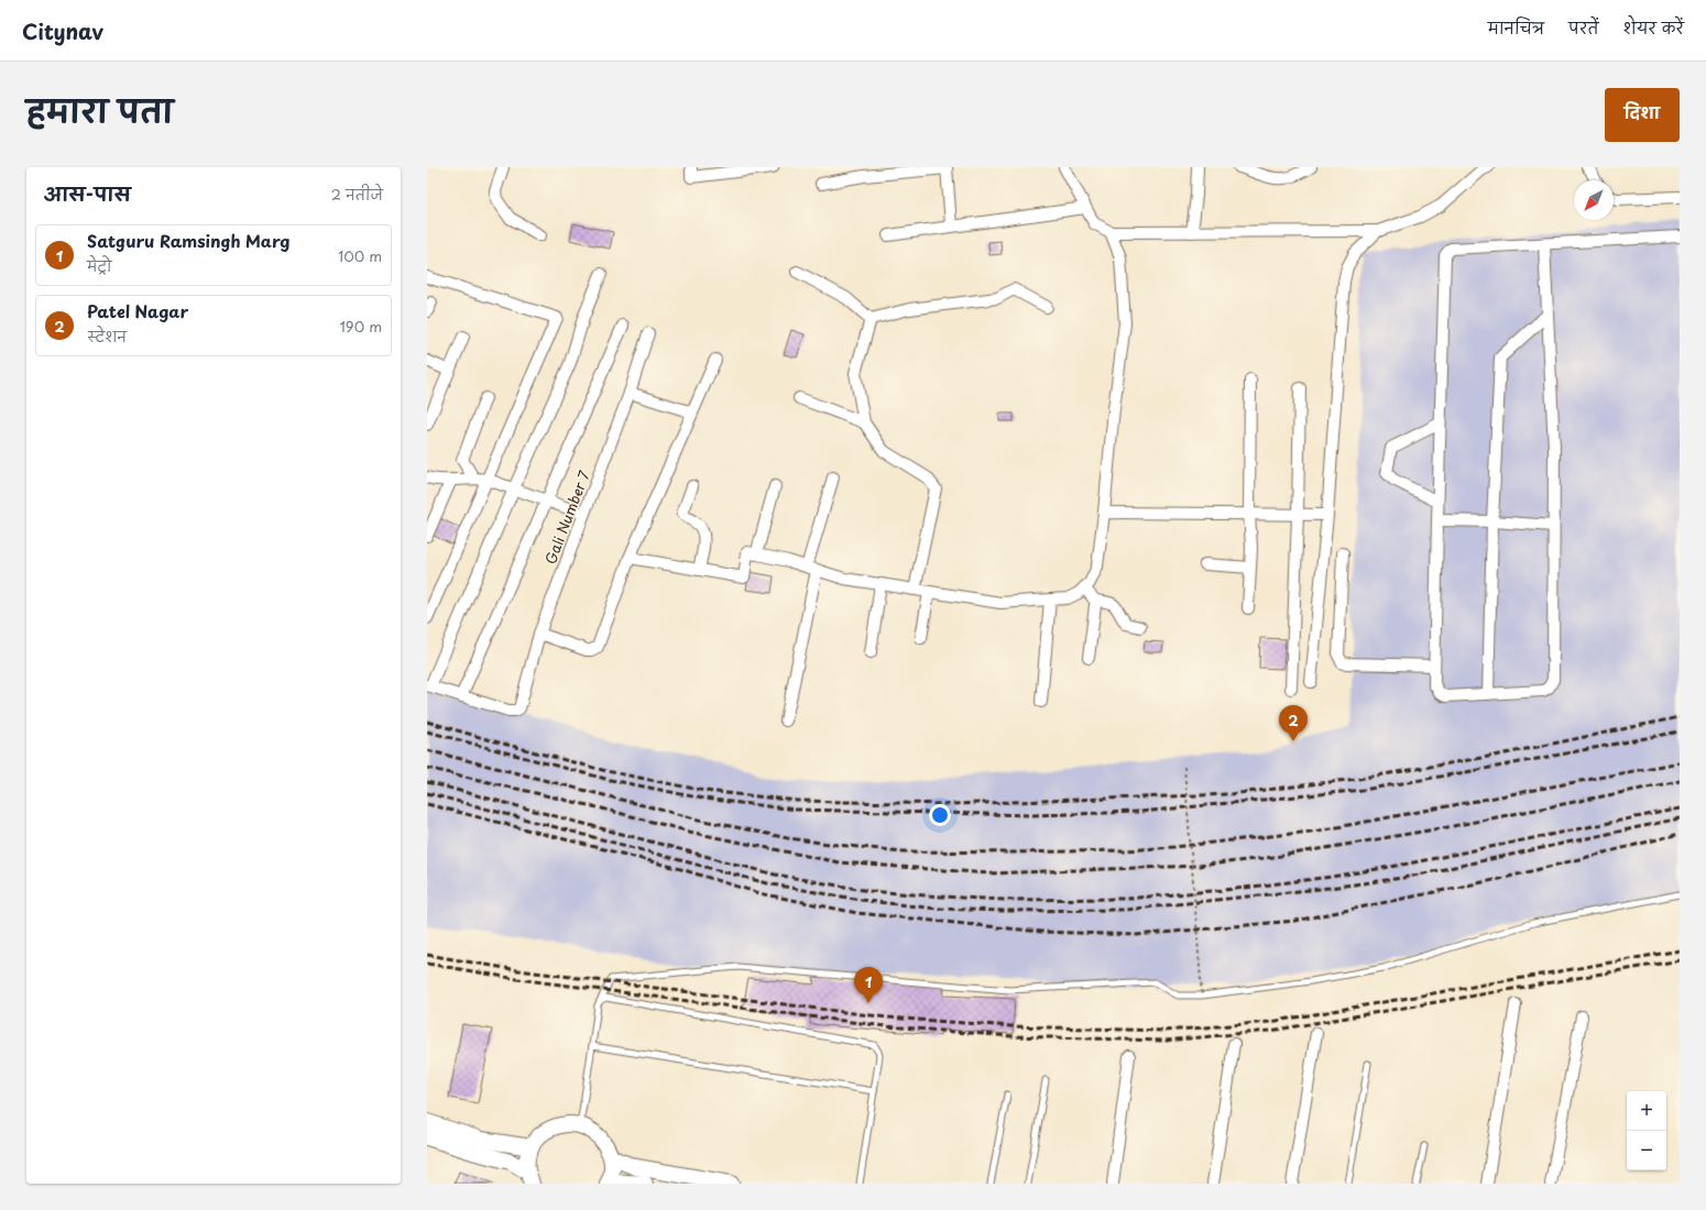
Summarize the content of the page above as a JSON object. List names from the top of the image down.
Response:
{
  "streets": {
    "street": ["Gali Number 7"]
  },
  "north": "bottom left",
  "page": {
    "header": "Citynav",
    "nav": ["मानचित्र", "परतें", "शेयर करें"],
    "title": "हमारा पता",
    "buttons": "दिशा",
    "heading": ["आस-पास", "2 नतीजे"],
    "list": [
      {
        "mark": "1",
        "name": "Satguru Ramsingh Marg",
        "note": "मेट्रो",
        "value": "100 m"
      },
      {
        "mark": "2",
        "name": "Patel Nagar",
        "note": "स्टेशन",
        "value": "190 m"
      }
    ],
    "pins": ["2", "1"],
    "map_buttons": ["+", "−"]
  }
}
